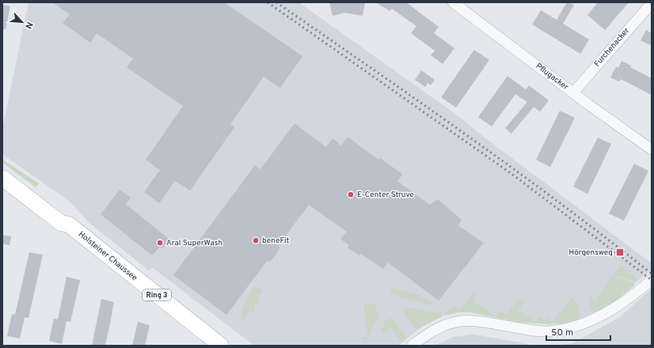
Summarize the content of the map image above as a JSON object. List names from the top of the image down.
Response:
{
  "streets": {
    "main road": ["Holsteiner Chaussee", "Ring 3"],
    "street": ["Furchenacker", "Pflugacker"]
  },
  "crossings": [
    ["Furchenacker", "Pflugacker"]
  ],
  "places": {
    "other": ["E-Center Struve", "beneFit", "Aral SuperWash"],
    "transit": ["Hörgensweg"]
  },
  "scale_bar": "50 m",
  "north": "bottom right"
}
